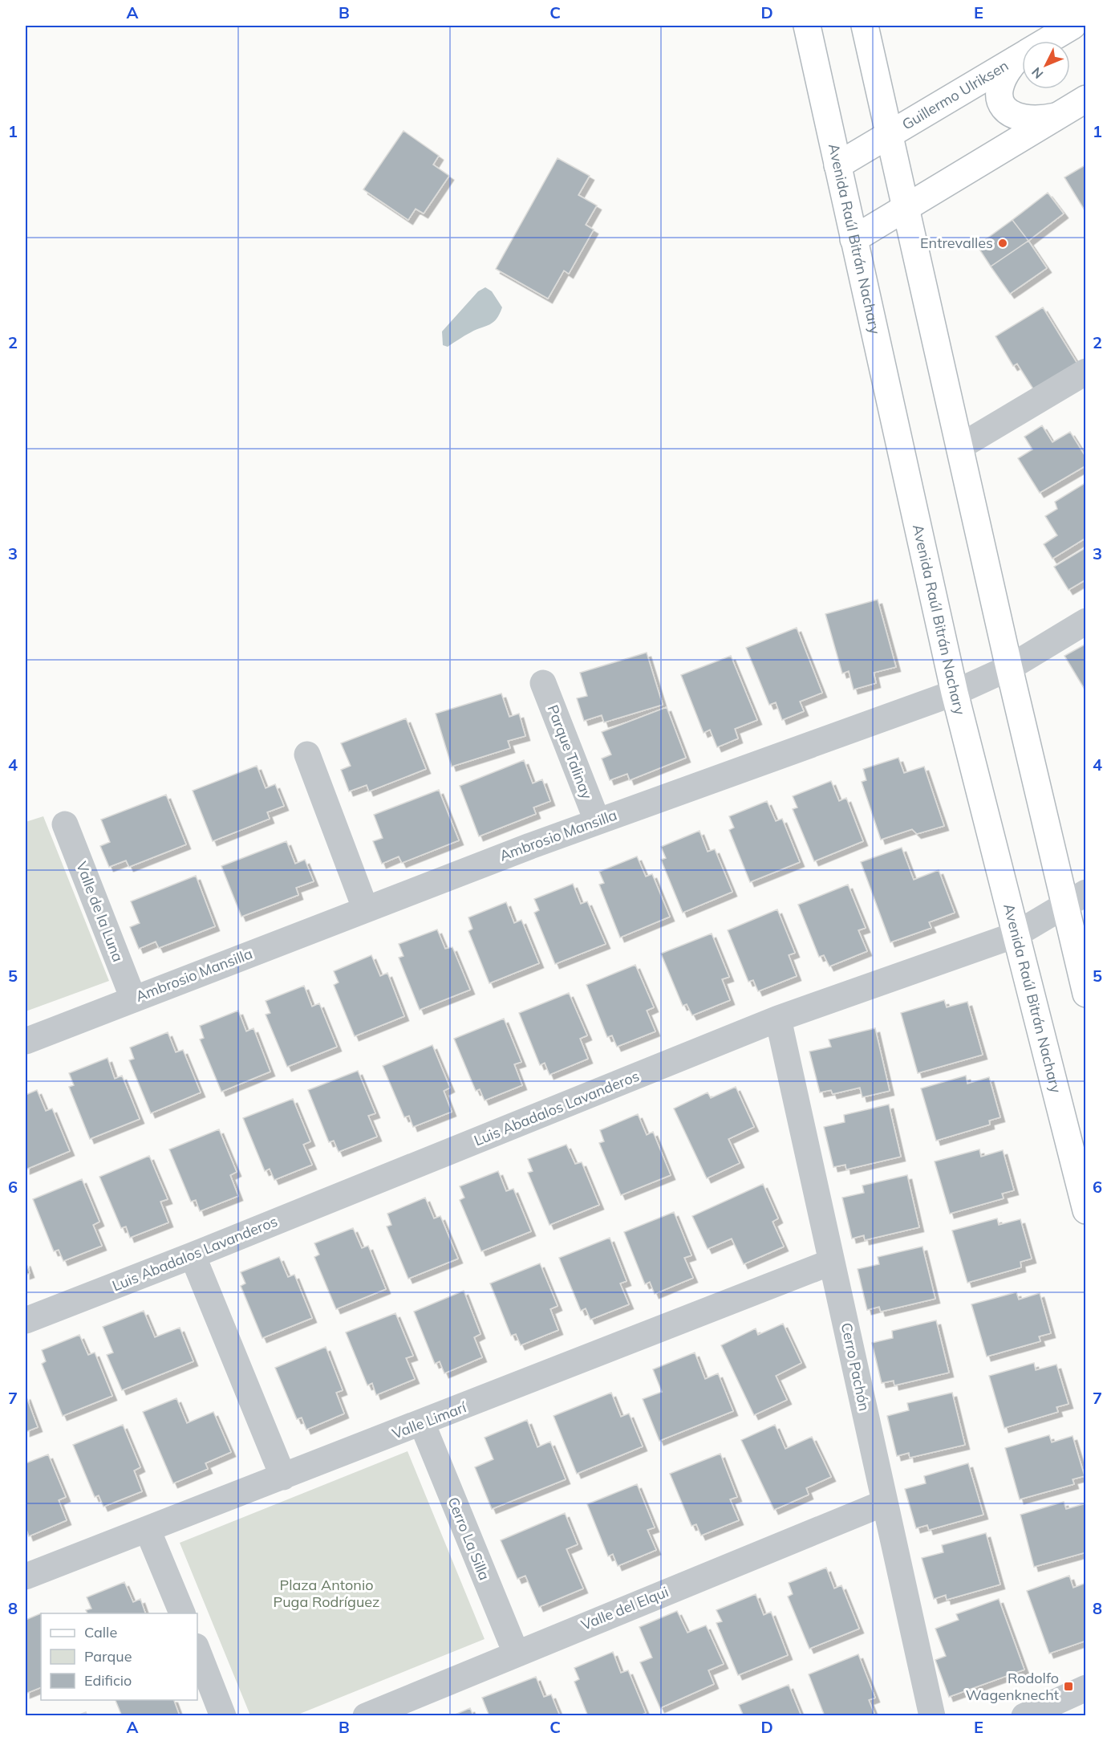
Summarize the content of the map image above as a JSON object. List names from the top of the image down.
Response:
{
  "streets": {
    "main road": ["Guillermo Ulriksen", "Avenida Raúl Bitrán Nachary"],
    "street": [
      "Parque Talinay",
      "Ambrosio Mansilla",
      "Valle de la Luna",
      "Luis Abadalos Lavanderos",
      "Cerro Pachón",
      "Valle Limarí",
      "Cerro La Silla",
      "Valle del Elqui"
    ]
  },
  "crossings": [
    ["Guillermo Ulriksen", "Avenida Raúl Bitrán Nachary"],
    ["Avenida Raúl Bitrán Nachary", "Ambrosio Mansilla"],
    ["Avenida Raúl Bitrán Nachary", "Luis Abadalos Lavanderos"],
    ["Parque Talinay", "Ambrosio Mansilla"],
    ["Ambrosio Mansilla", "Valle de la Luna"],
    ["Luis Abadalos Lavanderos", "Cerro Pachón"],
    ["Cerro Pachón", "Valle Limarí"],
    ["Cerro Pachón", "Valle del Elqui"],
    ["Valle Limarí", "Cerro La Silla"],
    ["Cerro La Silla", "Valle del Elqui"]
  ],
  "parks": ["Plaza Antonio Puga Rodríguez"],
  "places": {
    "other": ["Entrevalles"],
    "transit": ["Rodolfo Wagenknecht"]
  },
  "legend": ["Calle", "Parque", "Edificio"],
  "north": "bottom left",
  "grid": {
    "columns": [
      "A",
      "B",
      "C",
      "D",
      "E"
    ],
    "rows": [
      "1",
      "2",
      "3",
      "4",
      "5",
      "6",
      "7",
      "8"
    ]
  }
}
